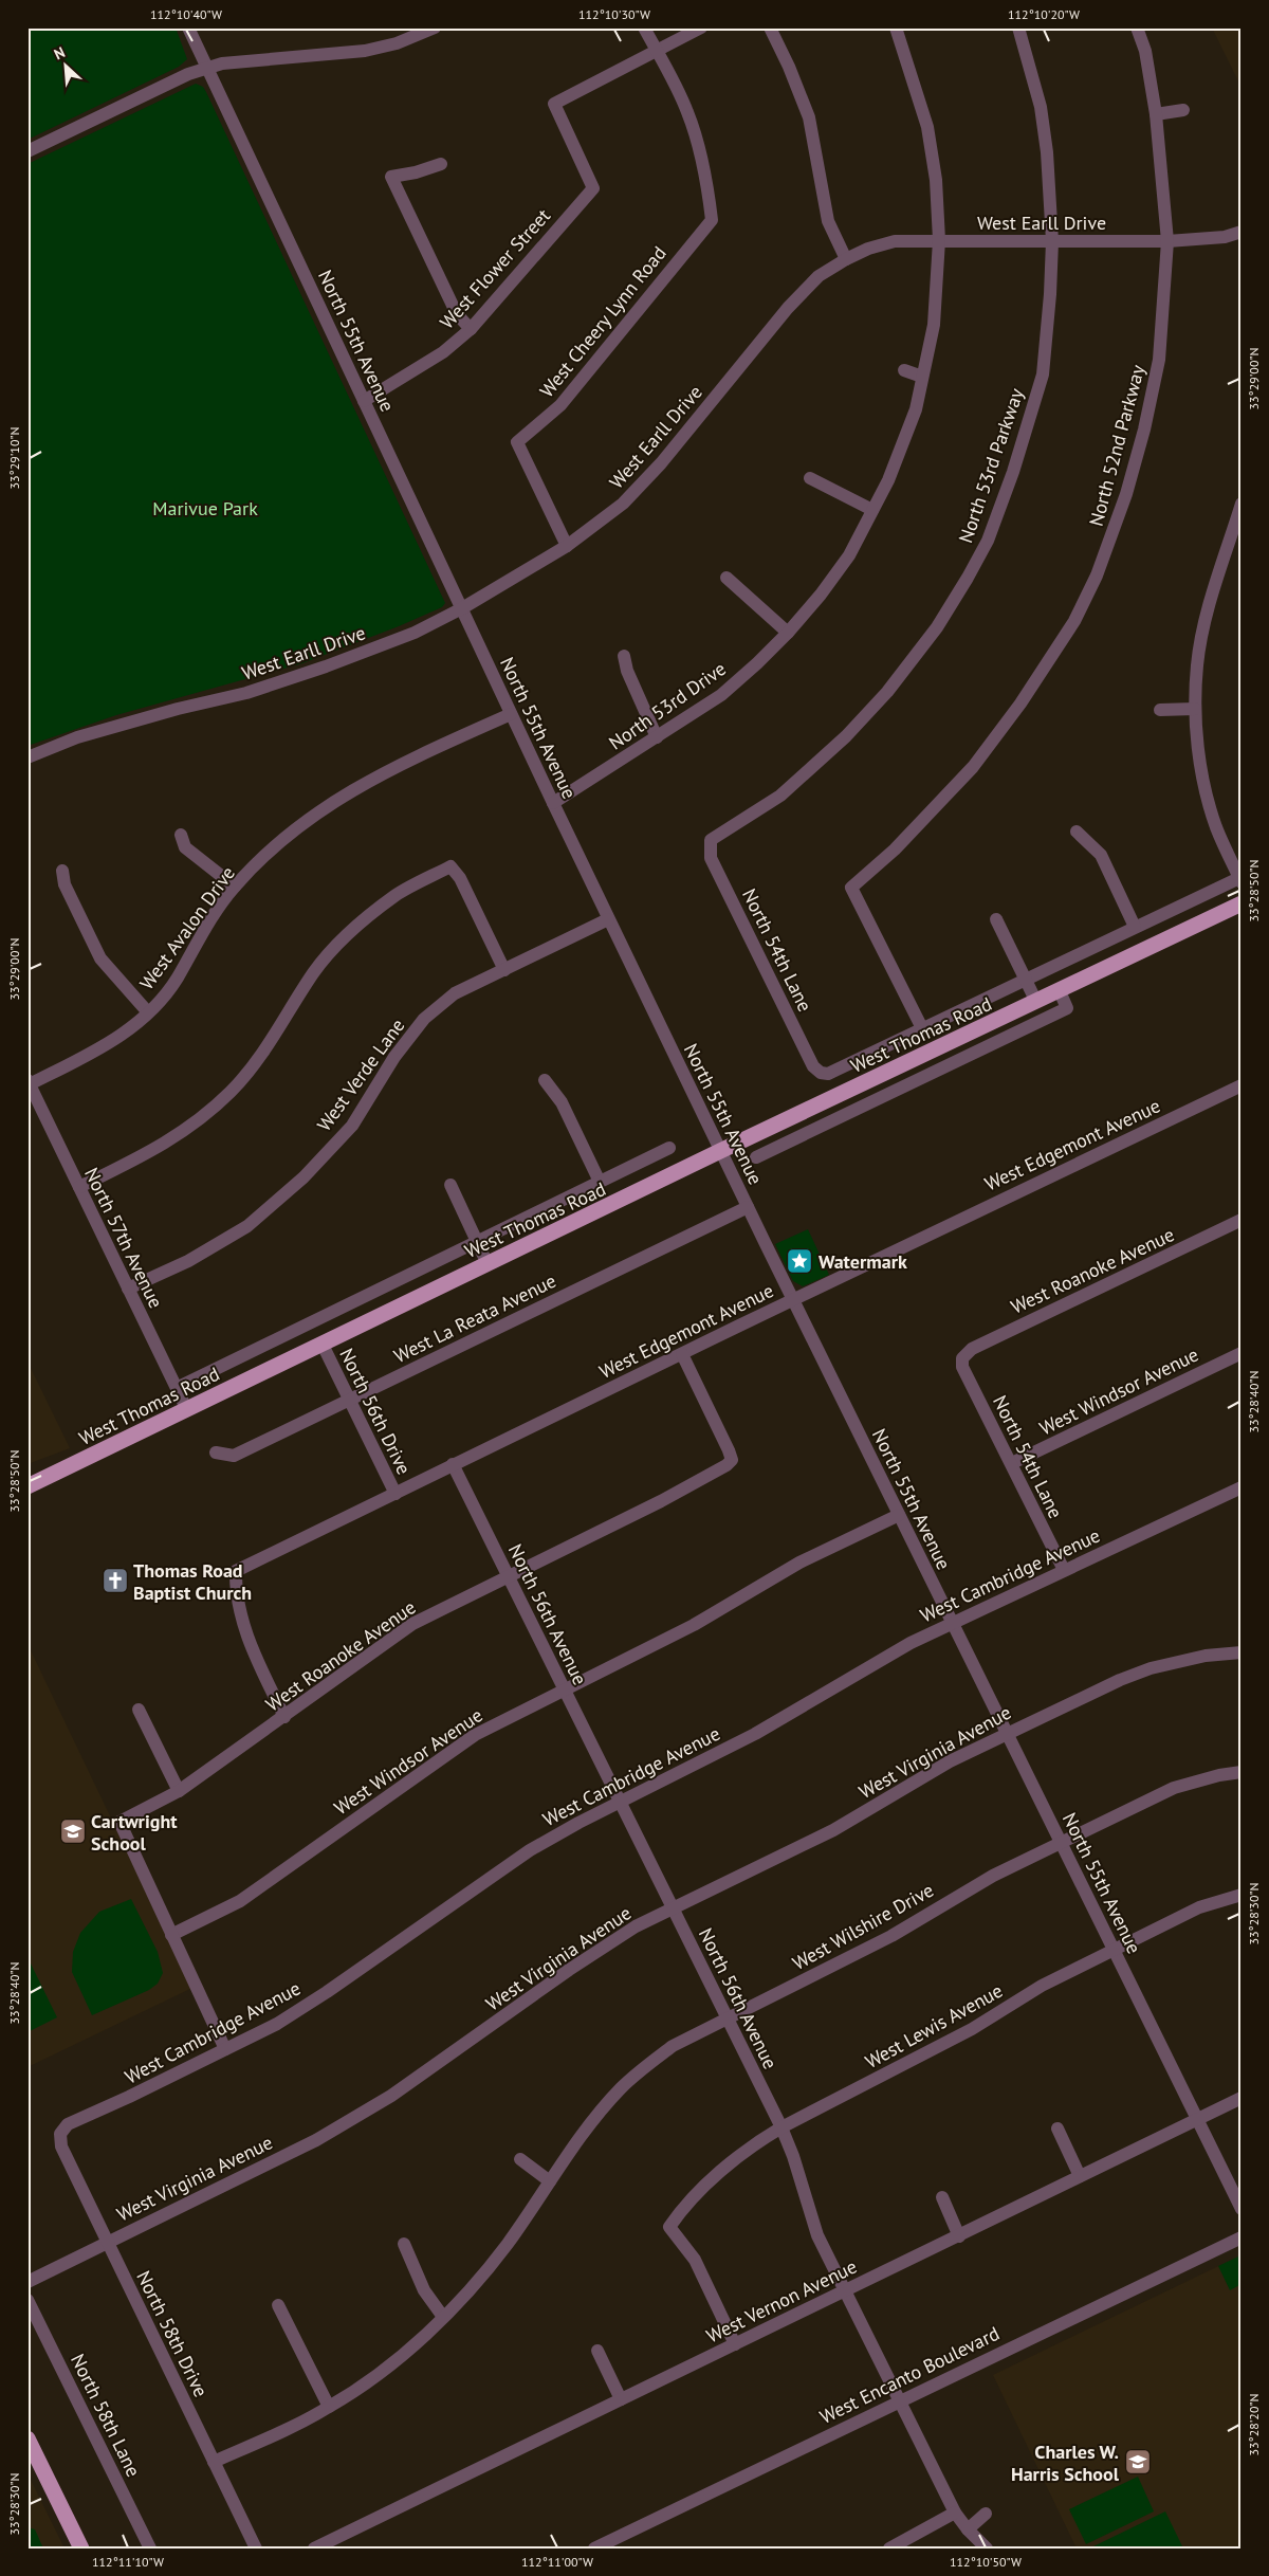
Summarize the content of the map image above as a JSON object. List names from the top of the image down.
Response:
{
  "streets": {
    "main road": ["West Thomas Road"],
    "street": [
      "West Earll Drive",
      "West Flower Street",
      "West Cheery Lynn Road",
      "North 55th Avenue",
      "North 52nd Parkway",
      "North 53rd Parkway",
      "North 53rd Drive",
      "West Avalon Drive",
      "North 54th Lane",
      "West Verde Lane",
      "West Edgemont Avenue",
      "North 57th Avenue",
      "West Roanoke Avenue",
      "West La Reata Avenue",
      "West Windsor Avenue",
      "North 56th Drive",
      "West Cambridge Avenue",
      "North 56th Avenue",
      "West Virginia Avenue",
      "West Wilshire Drive",
      "West Lewis Avenue",
      "West Vernon Avenue",
      "North 58th Drive",
      "West Encanto Boulevard",
      "North 58th Lane"
    ]
  },
  "crossings": [
    ["West Earll Drive", "West Cheery Lynn Road"],
    ["West Earll Drive", "North 55th Avenue"],
    ["West Earll Drive", "North 52nd Parkway"],
    ["West Earll Drive", "North 53rd Parkway"],
    ["West Earll Drive", "North 53rd Drive"],
    ["West Flower Street", "West Cheery Lynn Road"],
    ["West Flower Street", "North 55th Avenue"],
    ["North 55th Avenue", "North 53rd Drive"],
    ["North 55th Avenue", "West Avalon Drive"],
    ["North 55th Avenue", "West Thomas Road"],
    ["North 55th Avenue", "West Verde Lane"],
    ["North 55th Avenue", "West Edgemont Avenue"],
    ["North 55th Avenue", "West La Reata Avenue"],
    ["North 55th Avenue", "West Windsor Avenue"],
    ["North 55th Avenue", "West Cambridge Avenue"],
    ["North 55th Avenue", "West Virginia Avenue"],
    ["North 55th Avenue", "West Wilshire Drive"],
    ["North 55th Avenue", "West Lewis Avenue"],
    ["North 55th Avenue", "West Vernon Avenue"],
    ["North 52nd Parkway", "West Thomas Road"],
    ["North 53rd Parkway", "North 54th Lane"],
    ["West Avalon Drive", "North 57th Avenue"],
    ["North 54th Lane", "West Thomas Road"],
    ["North 54th Lane", "West Roanoke Avenue"],
    ["North 54th Lane", "West Windsor Avenue"],
    ["North 54th Lane", "West Cambridge Avenue"],
    ["West Thomas Road", "North 57th Avenue"],
    ["West Thomas Road", "North 56th Drive"],
    ["West Verde Lane", "North 57th Avenue"],
    ["West Edgemont Avenue", "West Roanoke Avenue"],
    ["West Edgemont Avenue", "North 56th Drive"],
    ["West Edgemont Avenue", "North 56th Avenue"],
    ["West Roanoke Avenue", "West Windsor Avenue"],
    ["West Roanoke Avenue", "North 56th Avenue"],
    ["West La Reata Avenue", "North 56th Drive"],
    ["West Windsor Avenue", "North 56th Avenue"],
    ["West Cambridge Avenue", "North 56th Avenue"],
    ["West Cambridge Avenue", "North 58th Drive"],
    ["North 56th Avenue", "West Virginia Avenue"],
    ["North 56th Avenue", "West Wilshire Drive"],
    ["North 56th Avenue", "West Lewis Avenue"],
    ["North 56th Avenue", "West Vernon Avenue"],
    ["North 56th Avenue", "West Encanto Boulevard"],
    ["West Virginia Avenue", "North 58th Drive"],
    ["West Wilshire Drive", "North 58th Drive"],
    ["West Lewis Avenue", "West Vernon Avenue"]
  ],
  "parks": ["Marivue Park"],
  "places": {
    "place": ["Watermark"],
    "church": ["Thomas Road Baptist Church"],
    "school or university": ["Cartwright School", "Charles W. Harris School"]
  },
  "north": "top left",
  "coordinates": [
    "112°10'40\"W",
    "112°10'30\"W",
    "112°10'20\"W",
    "33°29'00\"N",
    "33°29'10\"N",
    "33°28'50\"N",
    "33°28'40\"N",
    "33°28'30\"N",
    "33°28'20\"N",
    "112°11'10\"W",
    "112°11'00\"W",
    "112°10'50\"W"
  ]
}
